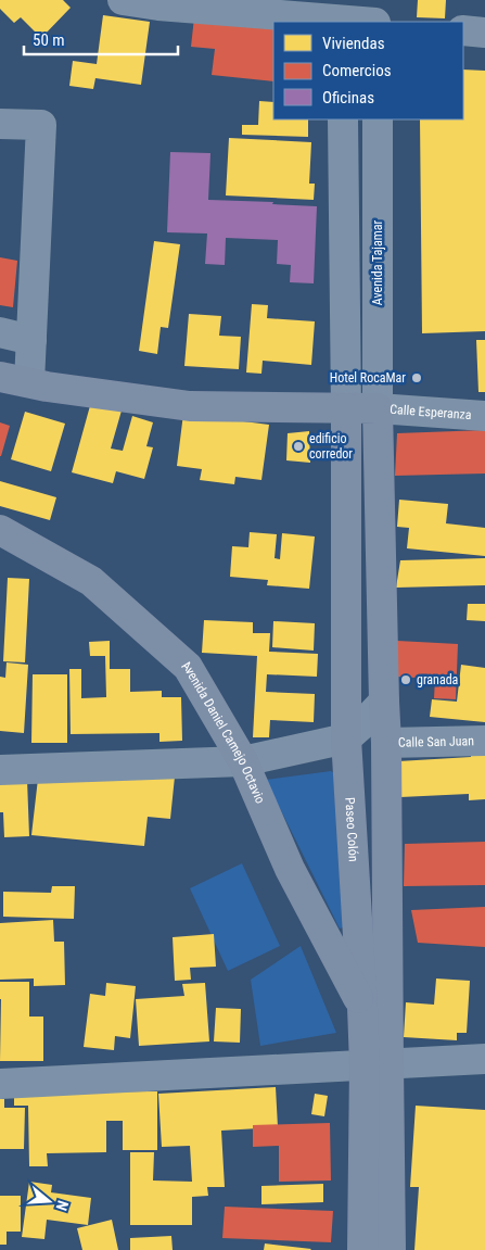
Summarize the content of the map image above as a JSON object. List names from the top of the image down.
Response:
{
  "streets": {
    "main road": ["Avenida Daniel Camejo Octavio", "Paseo Colón"],
    "street": ["Avenida Tajamar", "Calle Esperanza", "Calle San Juan"]
  },
  "crossings": [
    ["Avenida Tajamar", "Calle Esperanza"],
    ["Avenida Tajamar", "Paseo Colón"],
    ["Calle Esperanza", "Paseo Colón"],
    ["Avenida Daniel Camejo Octavio", "Paseo Colón"],
    ["Calle San Juan", "Paseo Colón"]
  ],
  "places": ["Hotel RocaMar", "edificio corredor", "granada"],
  "legend": ["Viviendas", "Comercios", "Oficinas"],
  "scale_bar": "50 m",
  "north": "right"
}
